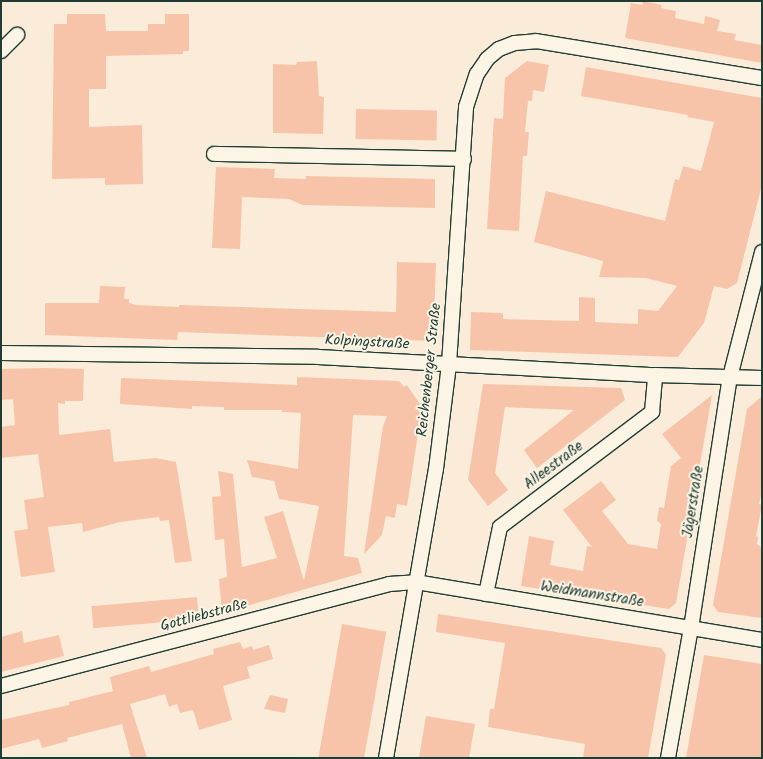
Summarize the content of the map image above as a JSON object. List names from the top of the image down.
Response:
{
  "streets": {
    "street": [
      "Kolpingstraße",
      "Reichenberger Straße",
      "Alleestraße",
      "Jägerstraße",
      "Weidmannstraße",
      "Gottliebstraße"
    ]
  },
  "crossings": [
    ["Kolpingstraße", "Reichenberger Straße"],
    ["Kolpingstraße", "Alleestraße"],
    ["Kolpingstraße", "Jägerstraße"],
    ["Reichenberger Straße", "Weidmannstraße"],
    ["Reichenberger Straße", "Gottliebstraße"],
    ["Alleestraße", "Weidmannstraße"],
    ["Jägerstraße", "Weidmannstraße"],
    ["Weidmannstraße", "Gottliebstraße"]
  ]
}
